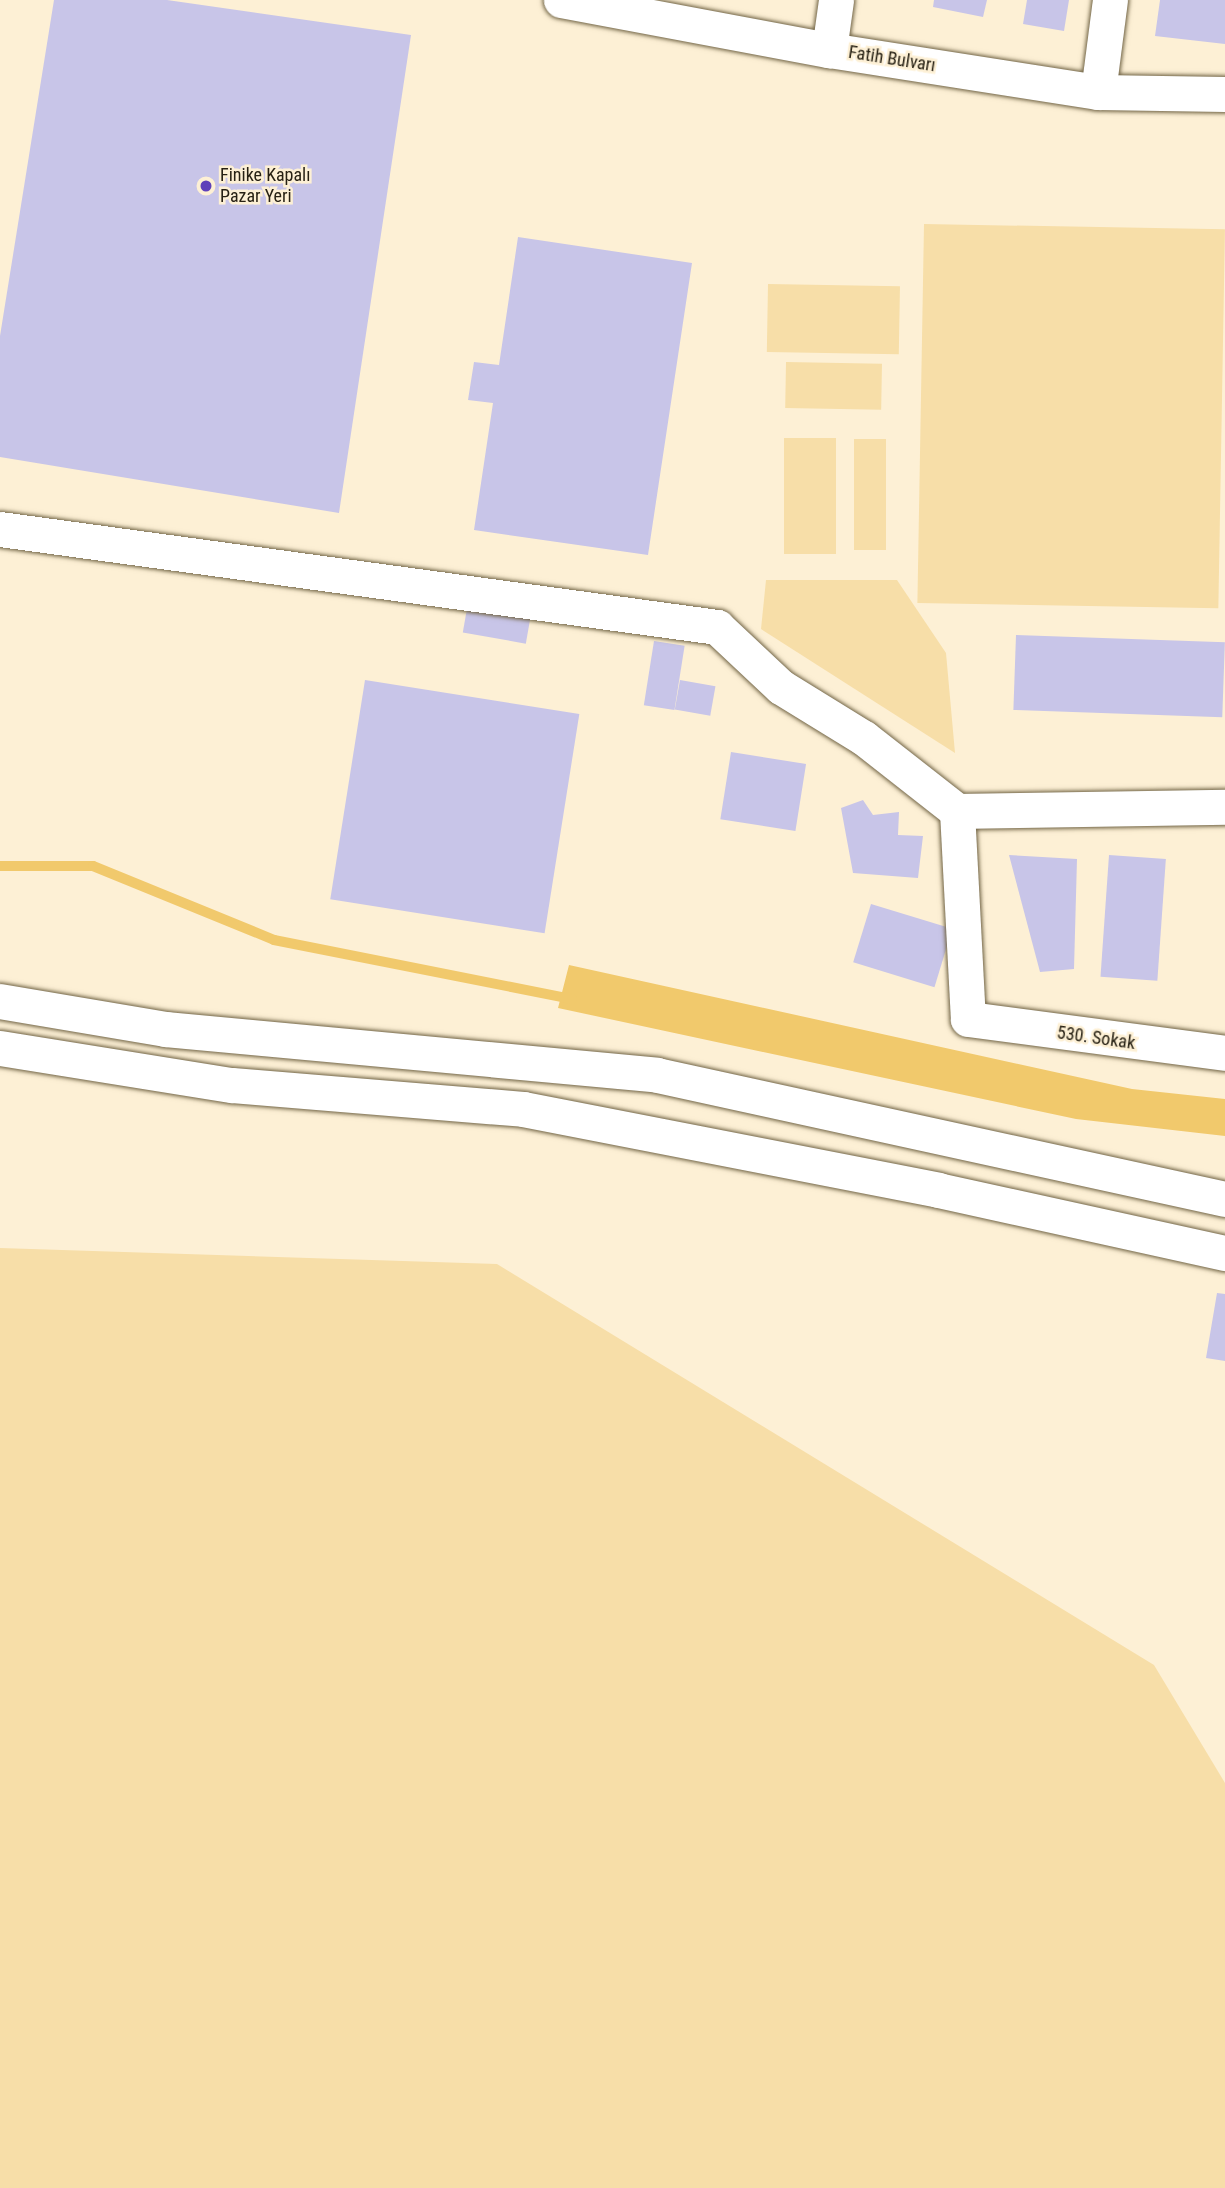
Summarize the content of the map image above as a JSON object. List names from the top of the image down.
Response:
{
  "streets": {
    "street": ["Fatih Bulvarı", "530. Sokak"]
  },
  "places": ["Finike Kapalı Pazar Yeri"]
}
